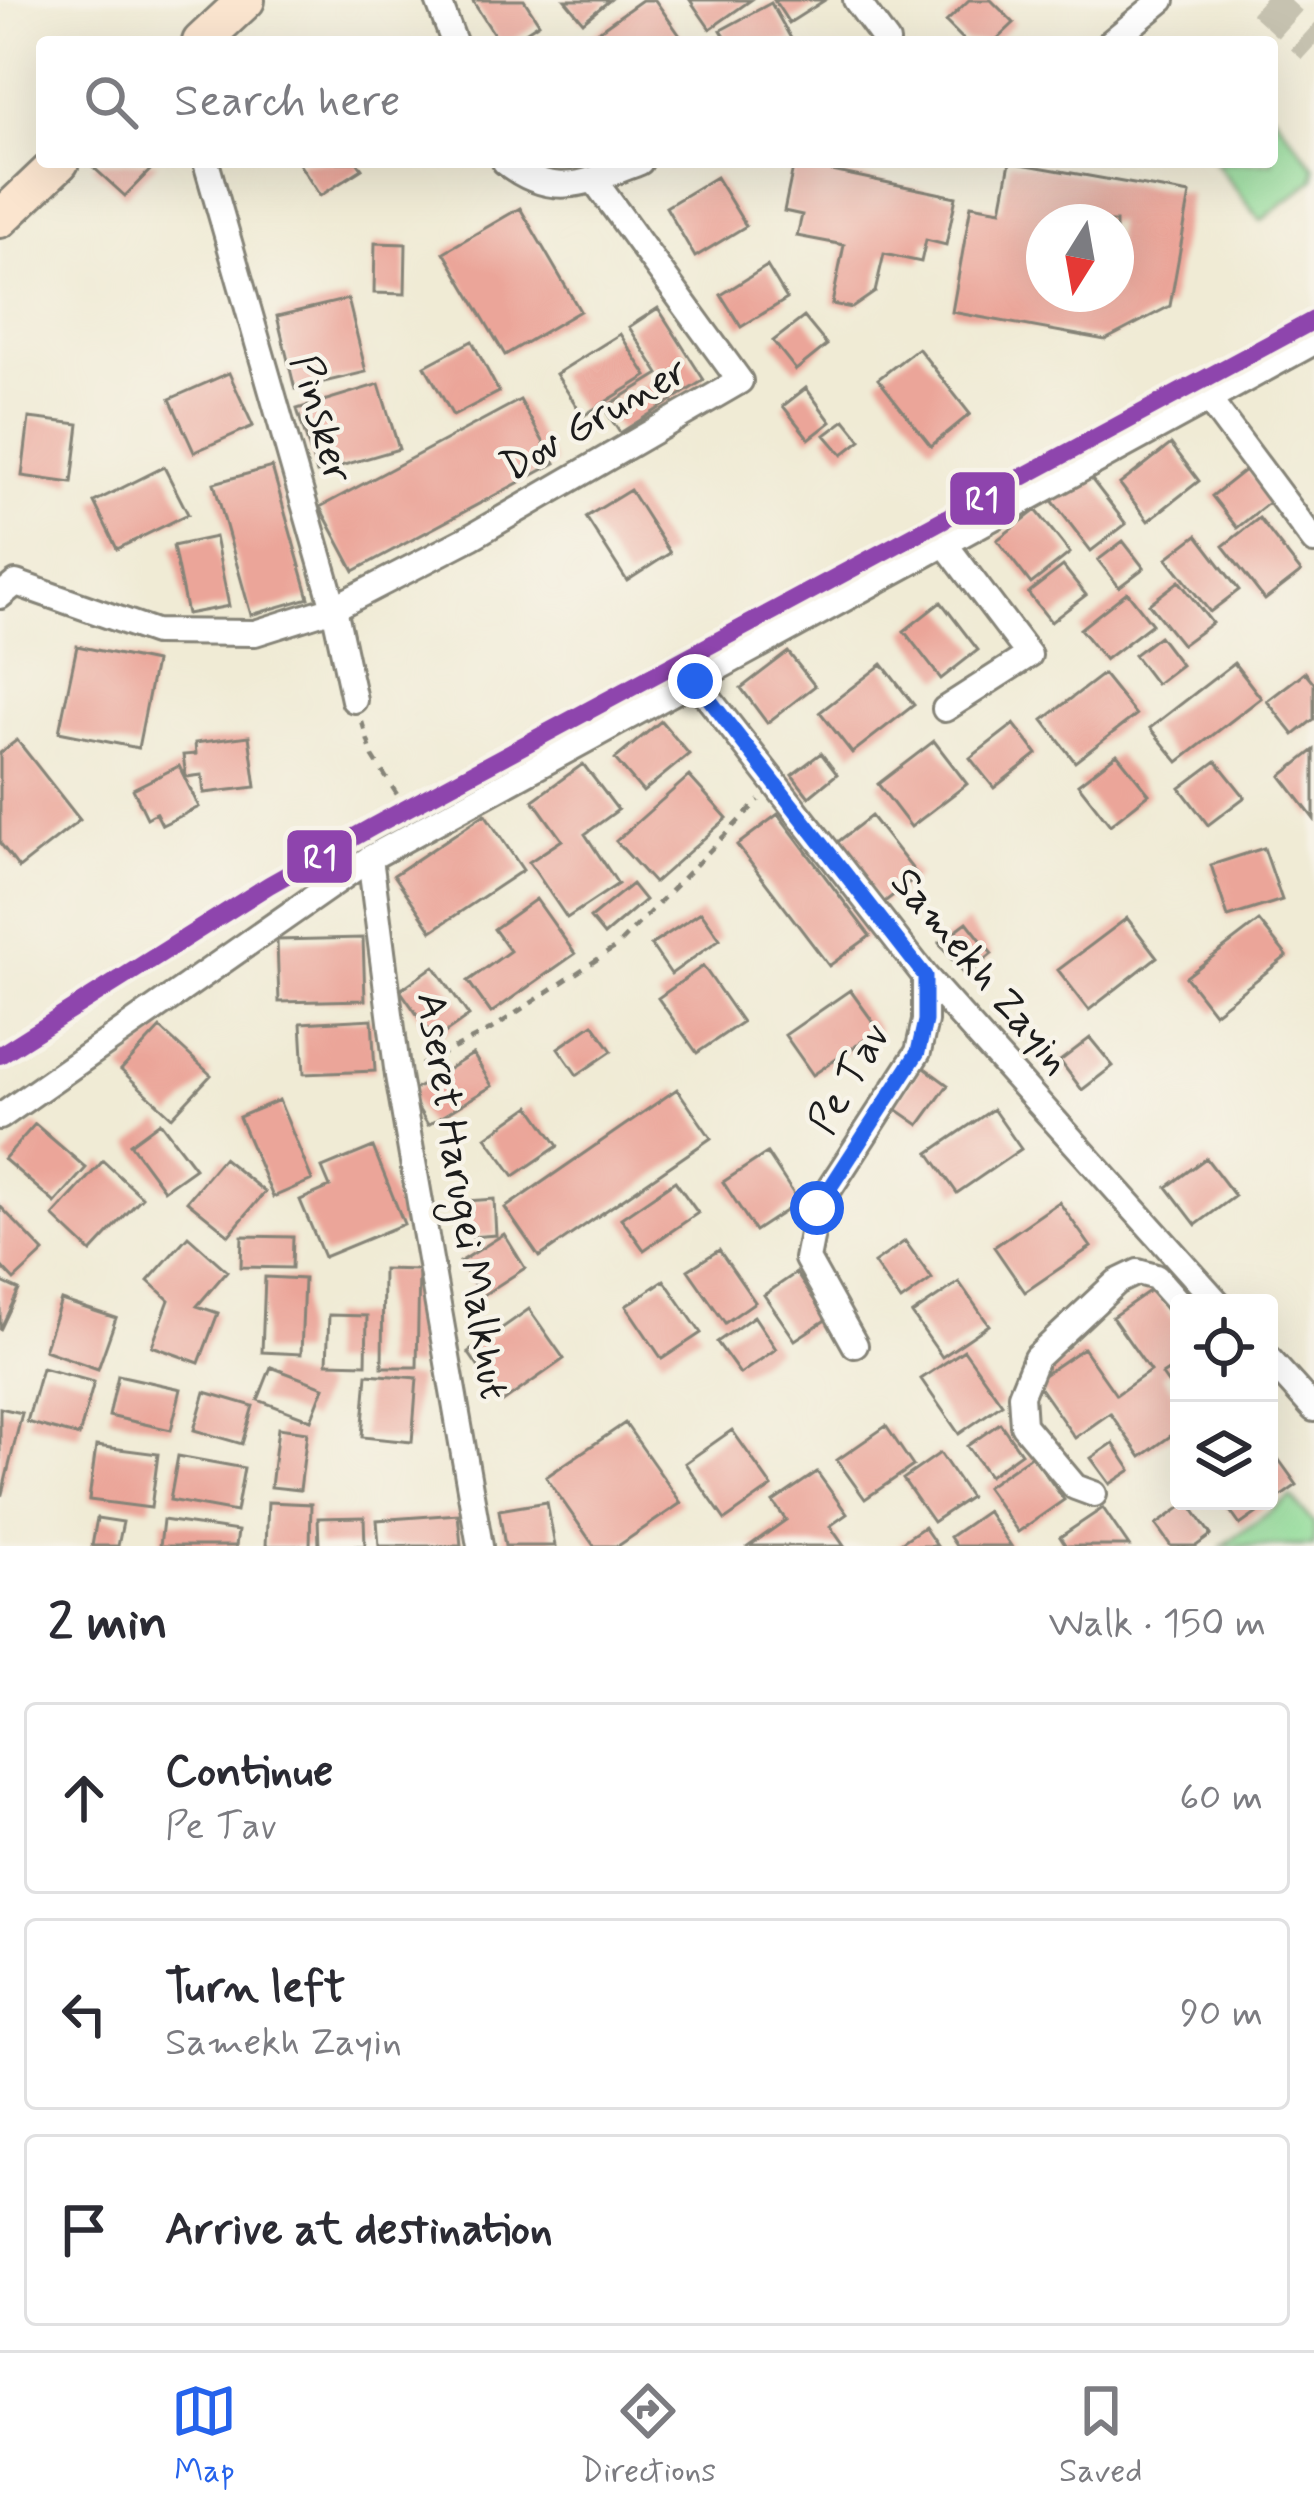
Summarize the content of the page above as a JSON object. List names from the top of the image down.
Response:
{
  "streets": {
    "street": [
      "Pinsker",
      "Dov Gruner",
      "Samekh Zayin",
      "Pe Tav",
      "Aseret Harugei Malkhut"
    ]
  },
  "crossings": [
    ["Pinsker", "Dov Gruner"],
    ["Samekh Zayin", "Pe Tav"]
  ],
  "lines": ["transit line R1"],
  "north": "bottom",
  "page": {
    "search": "Search here",
    "heading": ["2 min", "Walk · 150 m"],
    "list": [
      ["Continue", "Pe Tav", "60 m"],
      ["Turn left", "Samekh Zayin", "90 m"],
      "Arrive at destination"
    ],
    "nav": ["Map", "Directions", "Saved"]
  }
}
